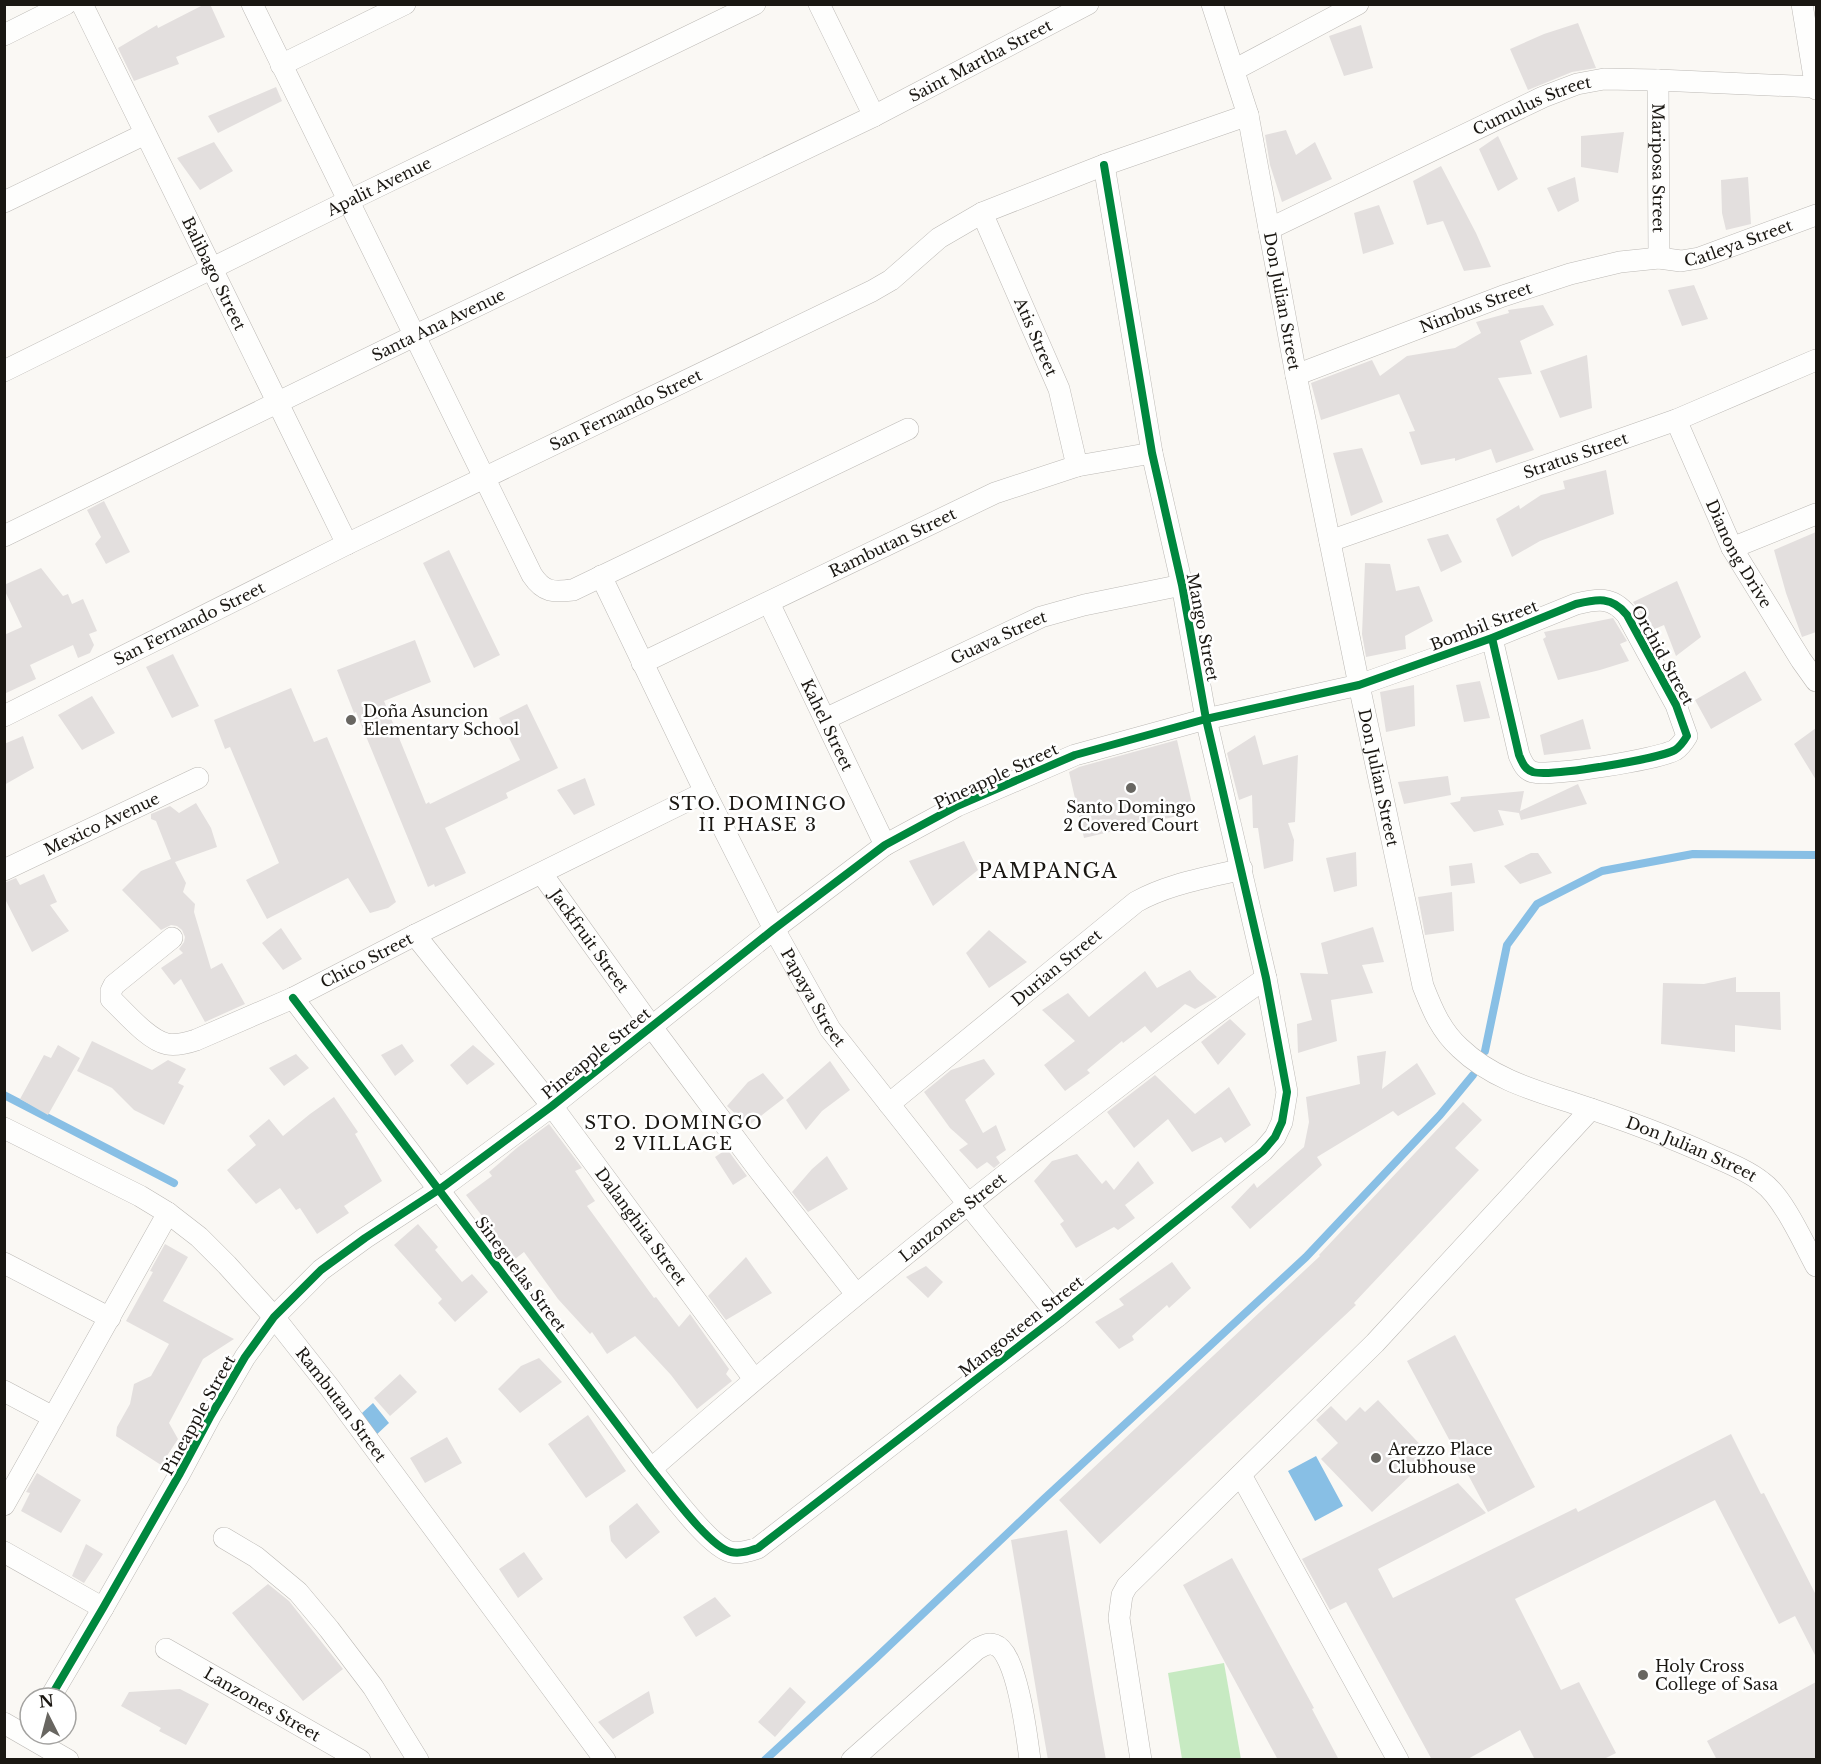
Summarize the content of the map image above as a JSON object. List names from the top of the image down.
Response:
{
  "streets": {
    "street": [
      "Saint Martha Street",
      "Cumulus Street",
      "Mariposa Street",
      "Apalit Avenue",
      "Catleya Street",
      "Balibago Street",
      "Don Julian Street",
      "Nimbus Street",
      "Santa Ana Avenue",
      "Atis Street",
      "San Fernando Street",
      "Stratus Street",
      "Rambutan Street",
      "Dianong Drive",
      "Bombil Street",
      "Mango Street",
      "Guava Street",
      "Orchid Street",
      "Kahel Street",
      "Pineapple Street",
      "Mexico Avenue",
      "Jackfruit Street",
      "Chico Street",
      "Durian Street",
      "Papaya Street",
      "Lanzones Street",
      "Dalanghita Street",
      "Sineguelas Street",
      "Mangosteen Street"
    ]
  },
  "crossings": [
    ["Saint Martha Street", "Santa Ana Avenue"],
    ["Cumulus Street", "Mariposa Street"],
    ["Cumulus Street", "Don Julian Street"],
    ["Mariposa Street", "Catleya Street"],
    ["Mariposa Street", "Nimbus Street"],
    ["Apalit Avenue", "Balibago Street"],
    ["Catleya Street", "Nimbus Street"],
    ["Balibago Street", "Santa Ana Avenue"],
    ["Balibago Street", "San Fernando Street"],
    ["Don Julian Street", "Nimbus Street"],
    ["Don Julian Street", "San Fernando Street"],
    ["Don Julian Street", "Stratus Street"],
    ["Don Julian Street", "Bombil Street"],
    ["Don Julian Street", "Pineapple Street"],
    ["Atis Street", "San Fernando Street"],
    ["Atis Street", "Rambutan Street"],
    ["San Fernando Street", "Mango Street"],
    ["Stratus Street", "Dianong Drive"],
    ["Rambutan Street", "Mango Street"],
    ["Rambutan Street", "Kahel Street"],
    ["Rambutan Street", "Pineapple Street"],
    ["Rambutan Street", "Papaya Street"],
    ["Bombil Street", "Orchid Street"],
    ["Bombil Street", "Pineapple Street"],
    ["Mango Street", "Guava Street"],
    ["Mango Street", "Pineapple Street"],
    ["Mango Street", "Durian Street"],
    ["Mango Street", "Lanzones Street"],
    ["Mango Street", "Mangosteen Street"],
    ["Guava Street", "Kahel Street"],
    ["Kahel Street", "Pineapple Street"],
    ["Pineapple Street", "Jackfruit Street"],
    ["Pineapple Street", "Papaya Street"],
    ["Pineapple Street", "Dalanghita Street"],
    ["Pineapple Street", "Sineguelas Street"],
    ["Jackfruit Street", "Chico Street"],
    ["Jackfruit Street", "Lanzones Street"],
    ["Chico Street", "Papaya Street"],
    ["Chico Street", "Dalanghita Street"],
    ["Chico Street", "Sineguelas Street"],
    ["Durian Street", "Papaya Street"],
    ["Papaya Street", "Lanzones Street"],
    ["Papaya Street", "Mangosteen Street"],
    ["Lanzones Street", "Dalanghita Street"],
    ["Lanzones Street", "Sineguelas Street"],
    ["Sineguelas Street", "Mangosteen Street"]
  ],
  "districts": ["STO. DOMINGO II PHASE 3", "PAMPANGA", "STO. DOMINGO 2 VILLAGE"],
  "places": [
    "Doña Asuncion Elementary School",
    "Santo Domingo 2 Covered Court",
    "Arezzo Place Clubhouse",
    "Holy Cross College of Sasa"
  ],
  "north": "top"
}
